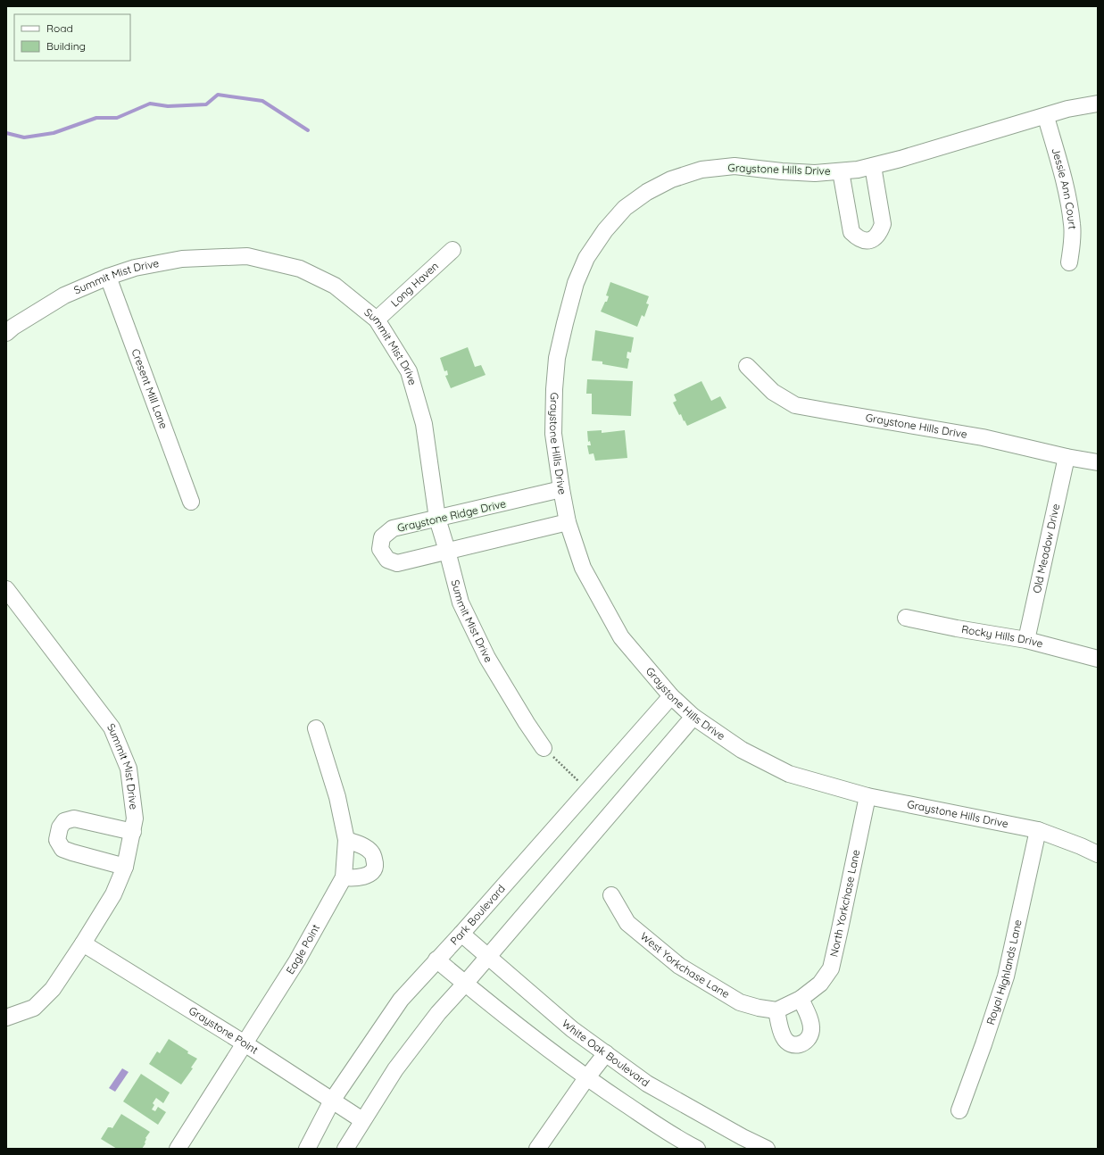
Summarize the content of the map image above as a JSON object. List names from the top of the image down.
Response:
{
  "streets": {
    "street": [
      "Graystone Hills Drive",
      "Jessie Ann Court",
      "Summit Mist Drive",
      "Long Haven",
      "Cresent Mill Lane",
      "Graystone Ridge Drive",
      "Old Meadow Drive",
      "Rocky Hills Drive",
      "North Yorkchase Lane",
      "Park Boulevard",
      "Eagle Point",
      "West Yorkchase Lane",
      "Royal Highlands Lane",
      "Graystone Point",
      "White Oak Boulevard"
    ]
  },
  "crossings": [
    ["Graystone Hills Drive", "Jessie Ann Court"],
    ["Graystone Hills Drive", "Graystone Ridge Drive"],
    ["Graystone Hills Drive", "Old Meadow Drive"],
    ["Graystone Hills Drive", "North Yorkchase Lane"],
    ["Graystone Hills Drive", "Park Boulevard"],
    ["Graystone Hills Drive", "Royal Highlands Lane"],
    ["Summit Mist Drive", "Long Haven"],
    ["Summit Mist Drive", "Cresent Mill Lane"],
    ["Summit Mist Drive", "Graystone Ridge Drive"],
    ["Summit Mist Drive", "Graystone Point"],
    ["Old Meadow Drive", "Rocky Hills Drive"],
    ["North Yorkchase Lane", "West Yorkchase Lane"],
    ["Park Boulevard", "Graystone Point"],
    ["Park Boulevard", "White Oak Boulevard"],
    ["Eagle Point", "Graystone Point"]
  ],
  "legend": ["Road", "Building"]
}
